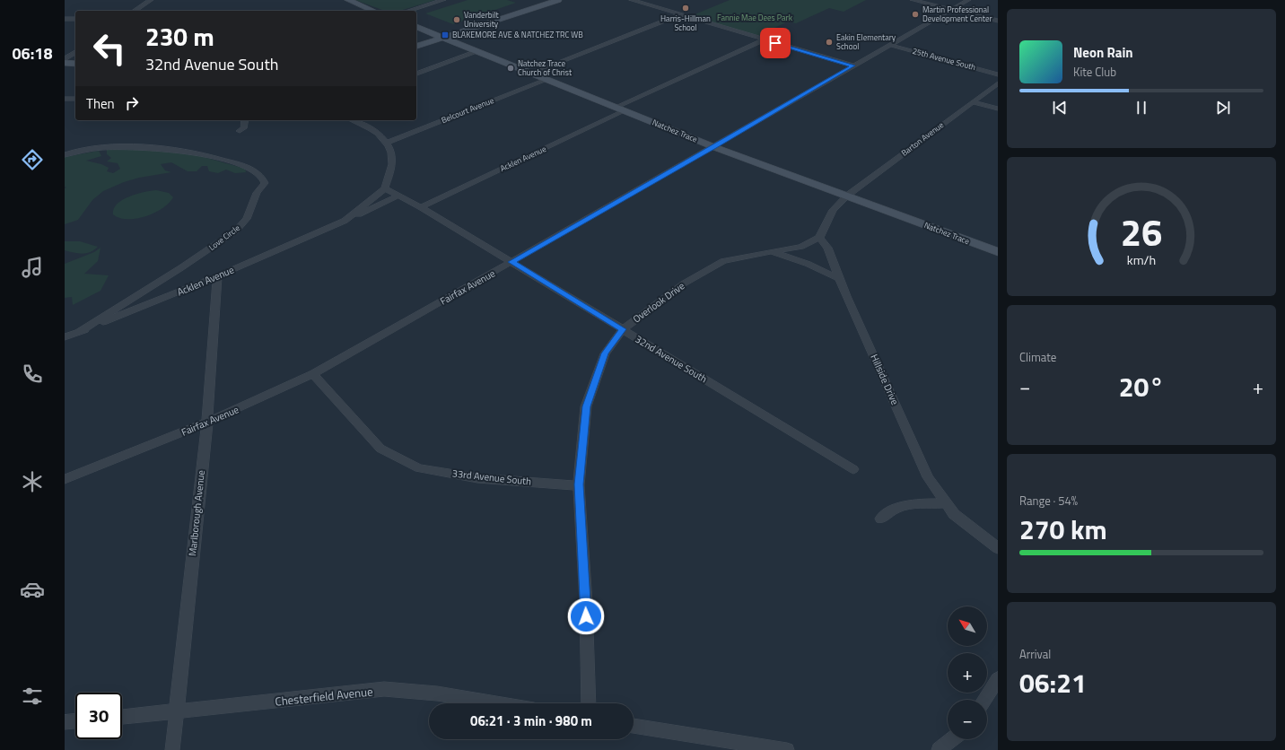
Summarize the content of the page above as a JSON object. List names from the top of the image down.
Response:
{
  "streets": {
    "main road": ["Natchez Trace"],
    "street": [
      "25th Avenue South",
      "Belcourt Avenue",
      "Barton Avenue",
      "Acklen Avenue",
      "Love Circle",
      "Fairfax Avenue",
      "Overlook Drive",
      "32nd Avenue South",
      "Hillside Drive",
      "33rd Avenue South",
      "Marlborough Avenue",
      "Chesterfield Avenue"
    ]
  },
  "crossings": [
    ["25th Avenue South", "Fairfax Avenue"],
    ["Belcourt Avenue", "Natchez Trace"],
    ["Natchez Trace", "Barton Avenue"],
    ["Natchez Trace", "Acklen Avenue"],
    ["Natchez Trace", "Fairfax Avenue"],
    ["Acklen Avenue", "Love Circle"],
    ["Acklen Avenue", "32nd Avenue South"],
    ["Acklen Avenue", "Marlborough Avenue"],
    ["Fairfax Avenue", "32nd Avenue South"],
    ["Fairfax Avenue", "33rd Avenue South"],
    ["Fairfax Avenue", "Marlborough Avenue"],
    ["Overlook Drive", "32nd Avenue South"],
    ["Overlook Drive", "Hillside Drive"],
    ["Overlook Drive", "33rd Avenue South"],
    ["Marlborough Avenue", "Chesterfield Avenue"]
  ],
  "parks": ["Fannie Mae Dees Park"],
  "places": {
    "other": [
      "Harris-Hillman School",
      "Martin Professional Development Center",
      "Vanderbilt University",
      "Eakin Elementary School",
      "Natchez Trace Church of Christ"
    ],
    "transit": ["BLAKEMORE AVE & NATCHEZ TRC WB"]
  },
  "north": "top left",
  "page": {
    "tabs": "06:18",
    "turn": ["230 m", "32nd Avenue South"],
    "song": ["Neon Rain", "Kite Club"],
    "then": "Then",
    "tile": [
      "Climate",
      ["Range · 54%", "270 km"],
      ["Arrival", "06:21"]
    ],
    "heat": ["−", "20°", "+"],
    "map_buttons": ["+", "−"],
    "limit": "30",
    "trip": "06:21 · 3 min · 980 m",
    "gauge": ["26", "km/h"]
  }
}
